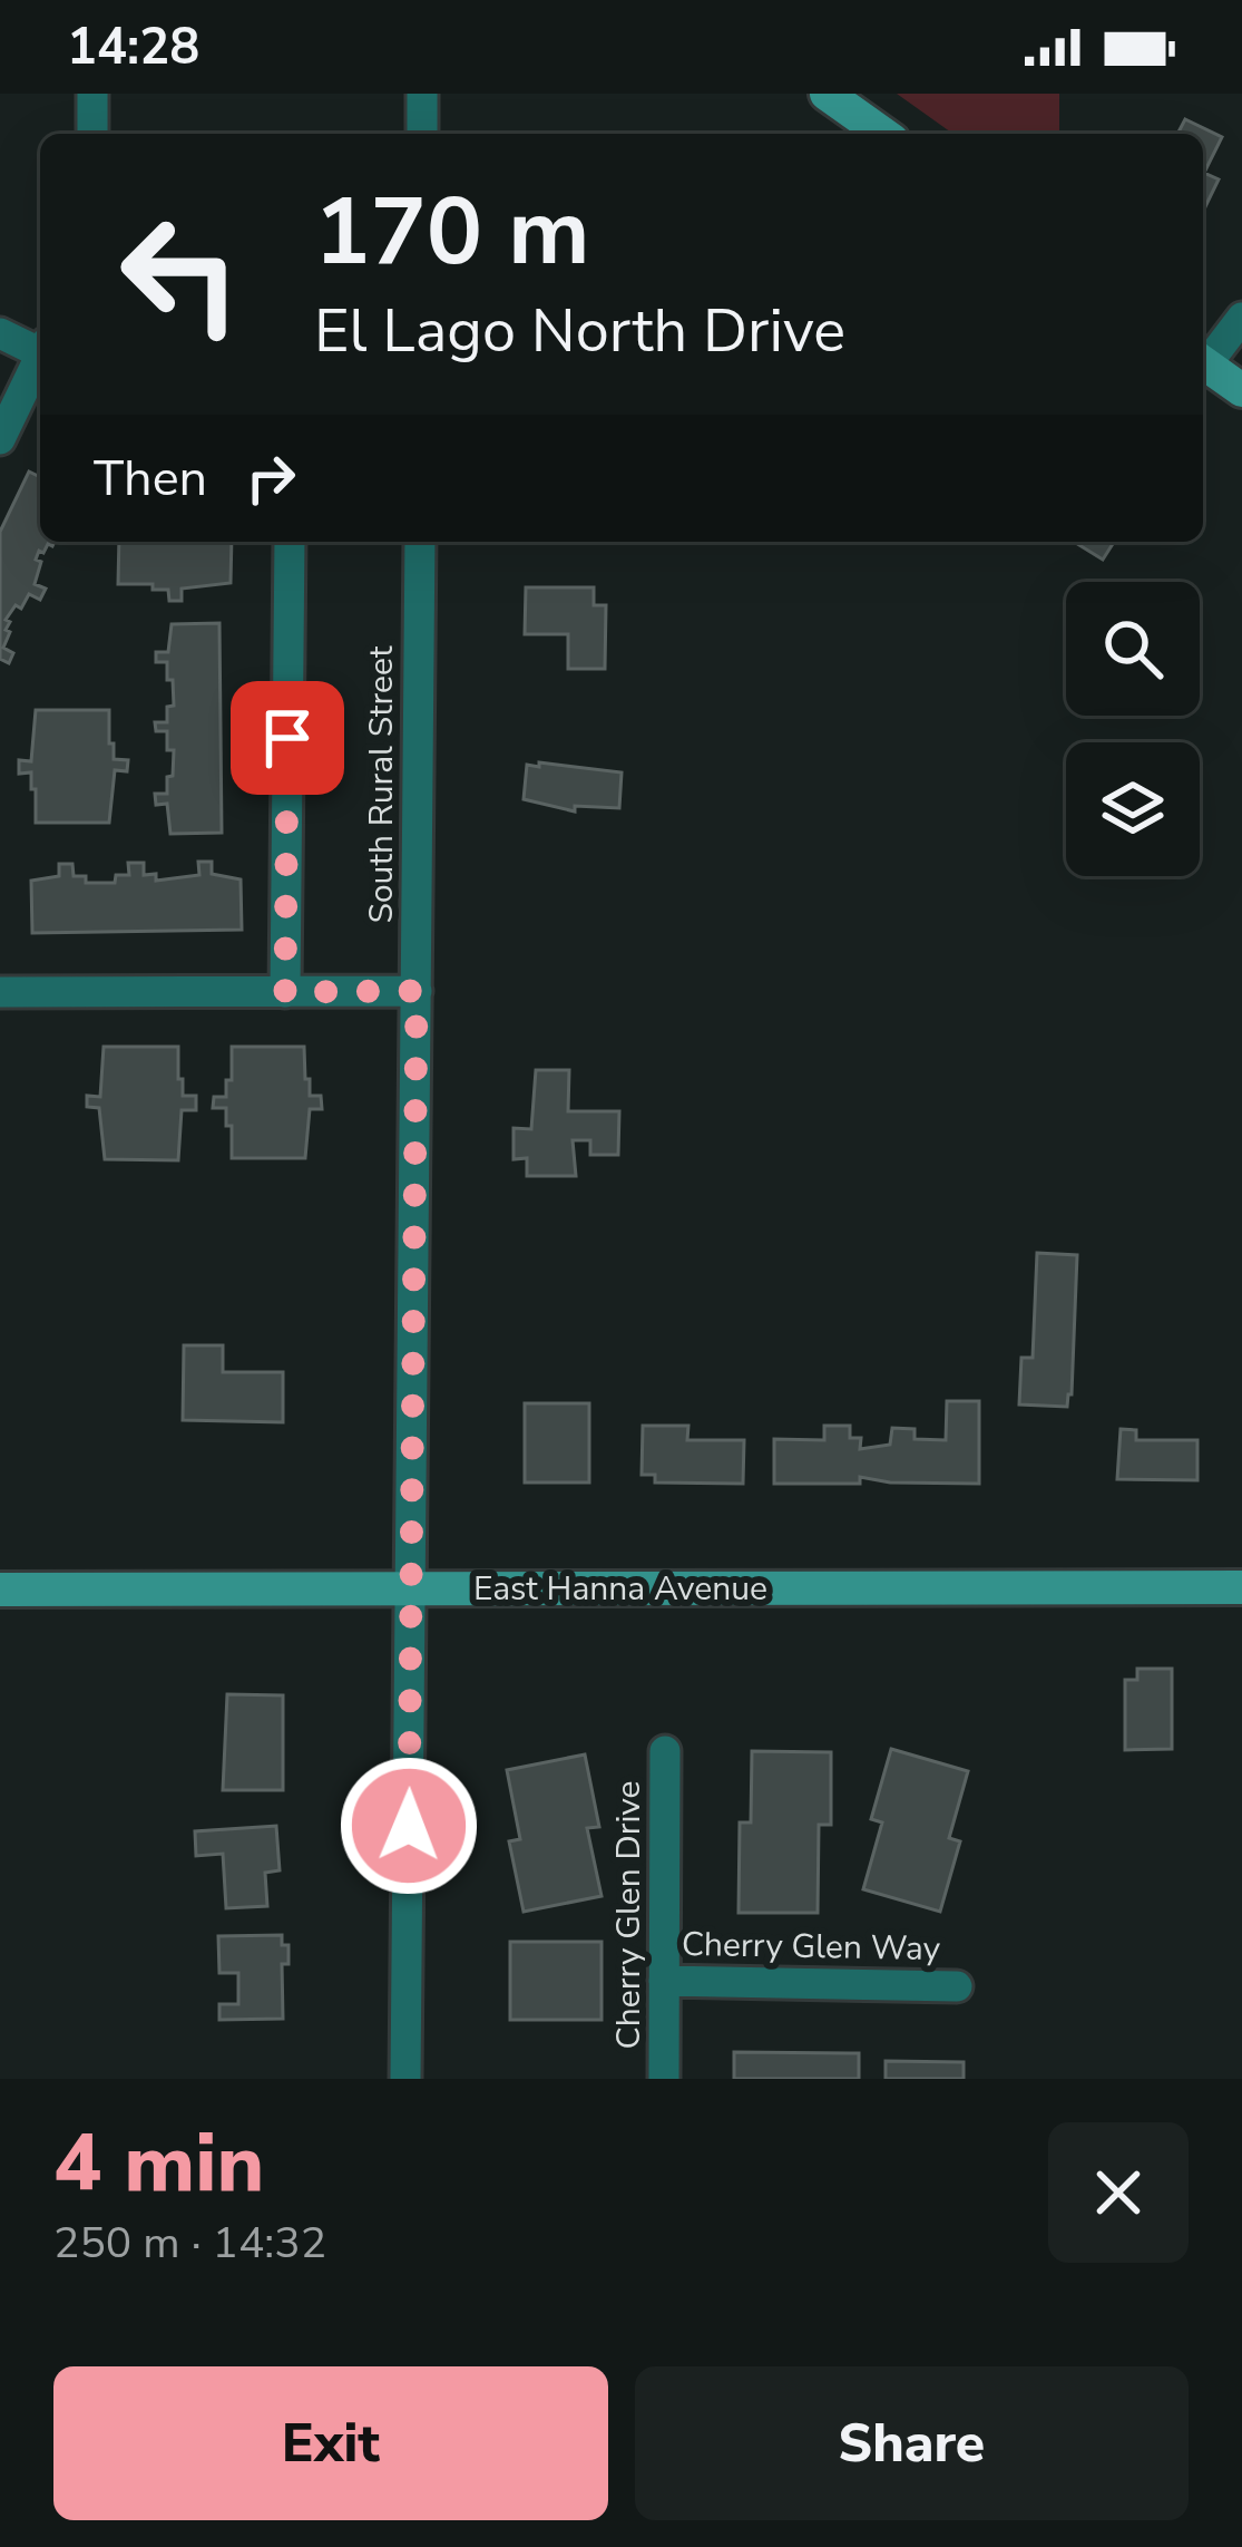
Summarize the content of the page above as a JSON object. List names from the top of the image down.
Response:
{
  "streets": {
    "main road": ["East Hanna Avenue"],
    "street": ["South Rural Street", "Cherry Glen Drive", "Cherry Glen Way"]
  },
  "crossings": [
    ["South Rural Street", "East Hanna Avenue"],
    ["Cherry Glen Drive", "Cherry Glen Way"]
  ],
  "page": {
    "status": "14:28",
    "turn": ["170 m", "El Lago North Drive"],
    "then": "Then",
    "heading": ["4 min", "250 m · 14:32"],
    "buttons": ["Exit", "Share"]
  }
}
